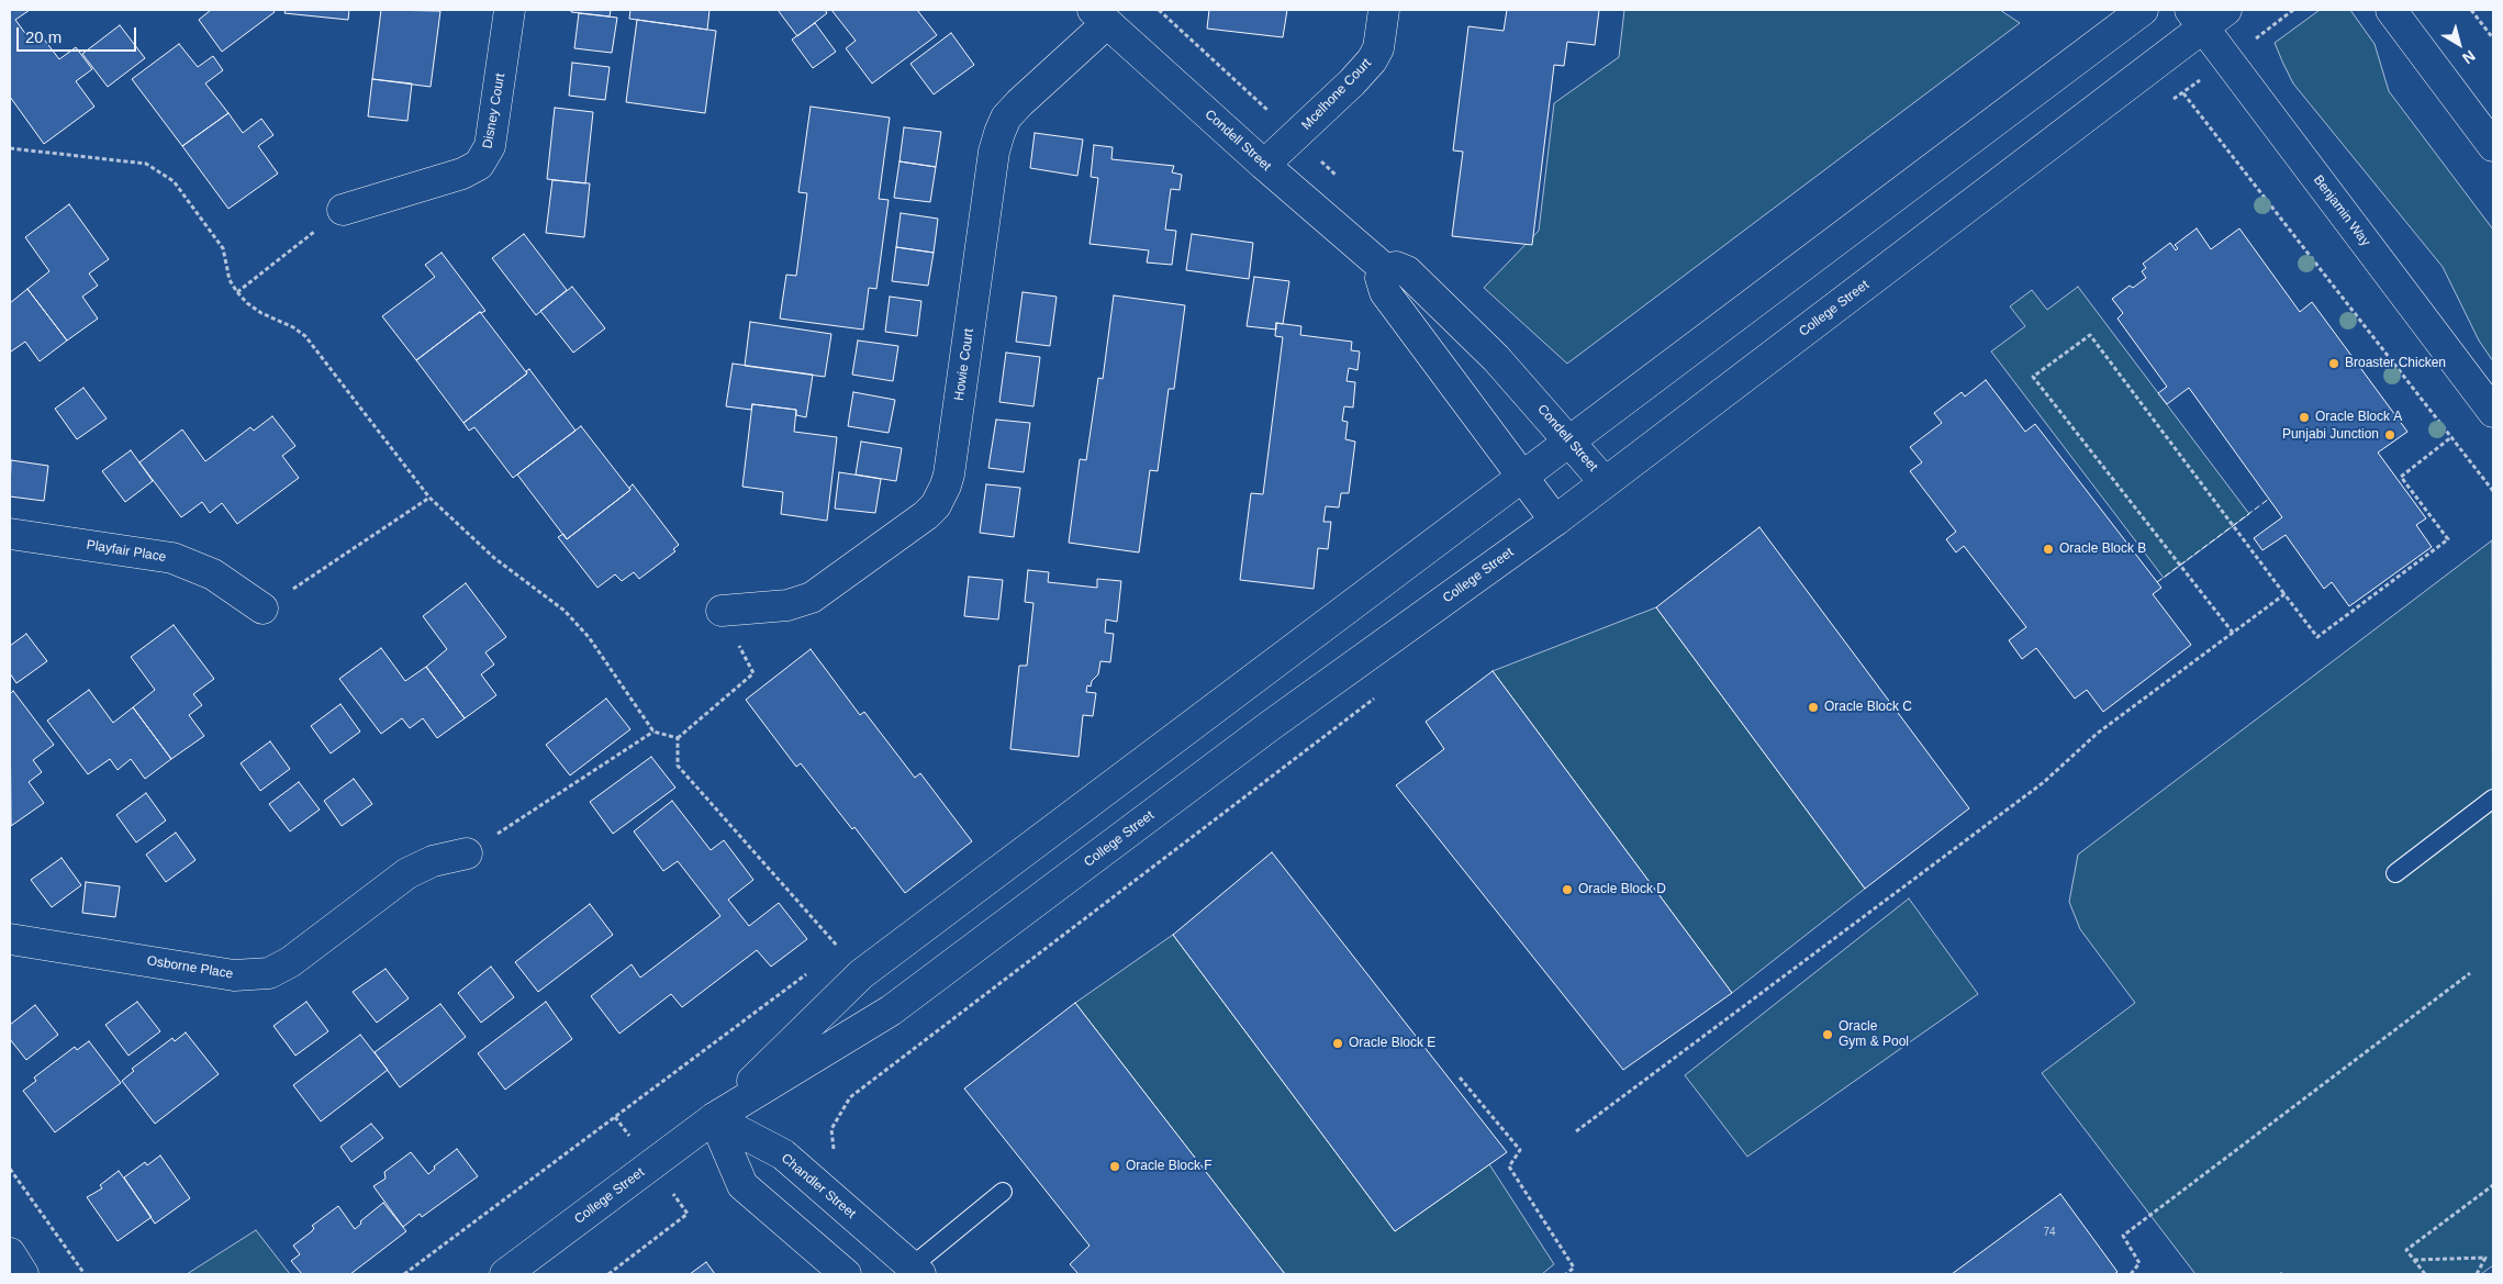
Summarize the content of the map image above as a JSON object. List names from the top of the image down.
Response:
{
  "streets": {
    "street": [
      "Mcelhone Court",
      "Disney Court",
      "Condell Street",
      "Benjamin Way",
      "College Street",
      "Howie Court",
      "Playfair Place",
      "Osborne Place",
      "Chandler Street"
    ]
  },
  "crossings": [
    ["Mcelhone Court", "Condell Street"],
    ["Condell Street", "College Street"],
    ["Condell Street", "Howie Court"],
    ["Benjamin Way", "College Street"],
    ["College Street", "Chandler Street"]
  ],
  "places": [
    "Broaster Chicken",
    "Oracle Block A",
    "Punjabi Junction",
    "Oracle Block B",
    "Oracle Block C",
    "Oracle Block D",
    "Oracle Gym & Pool",
    "Oracle Block E",
    "Oracle Block F"
  ],
  "house_numbers": ["74"],
  "scale_bar": "20 m",
  "north": "bottom right"
}
